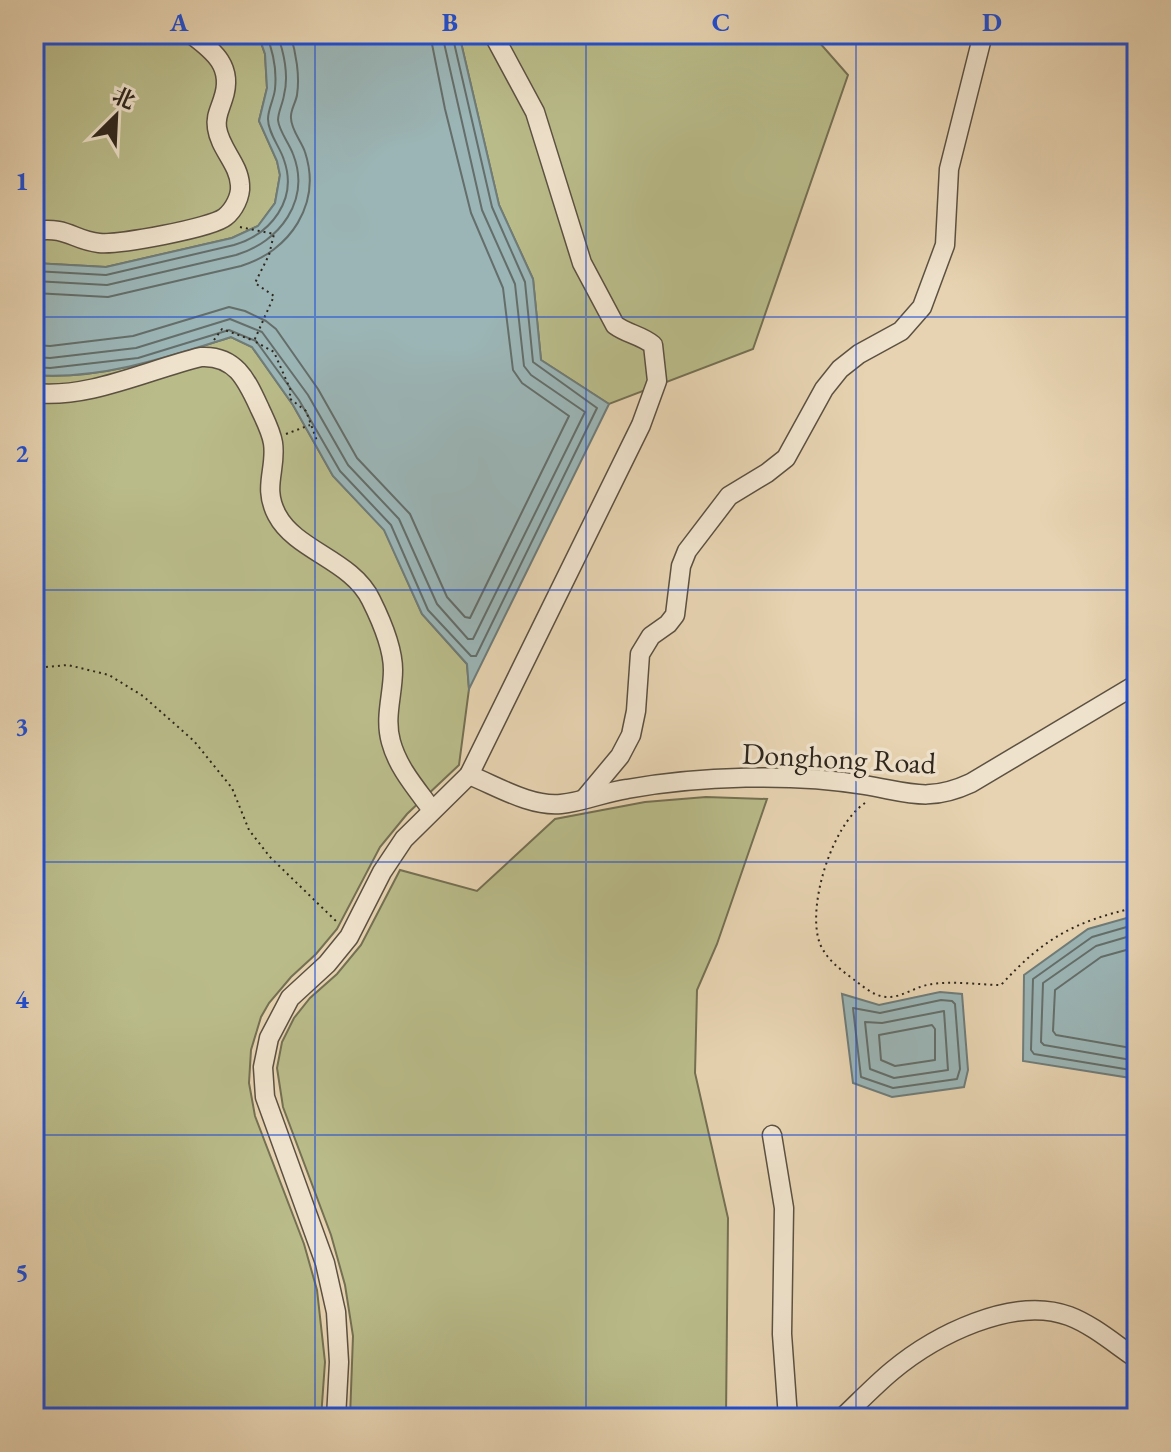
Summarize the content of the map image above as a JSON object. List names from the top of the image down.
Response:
{
  "streets": {
    "street": ["Donghong Road"]
  },
  "north": "top right",
  "grid": {
    "columns": [
      "A",
      "B",
      "C",
      "D"
    ],
    "rows": [
      "1",
      "2",
      "3",
      "4",
      "5"
    ]
  }
}
